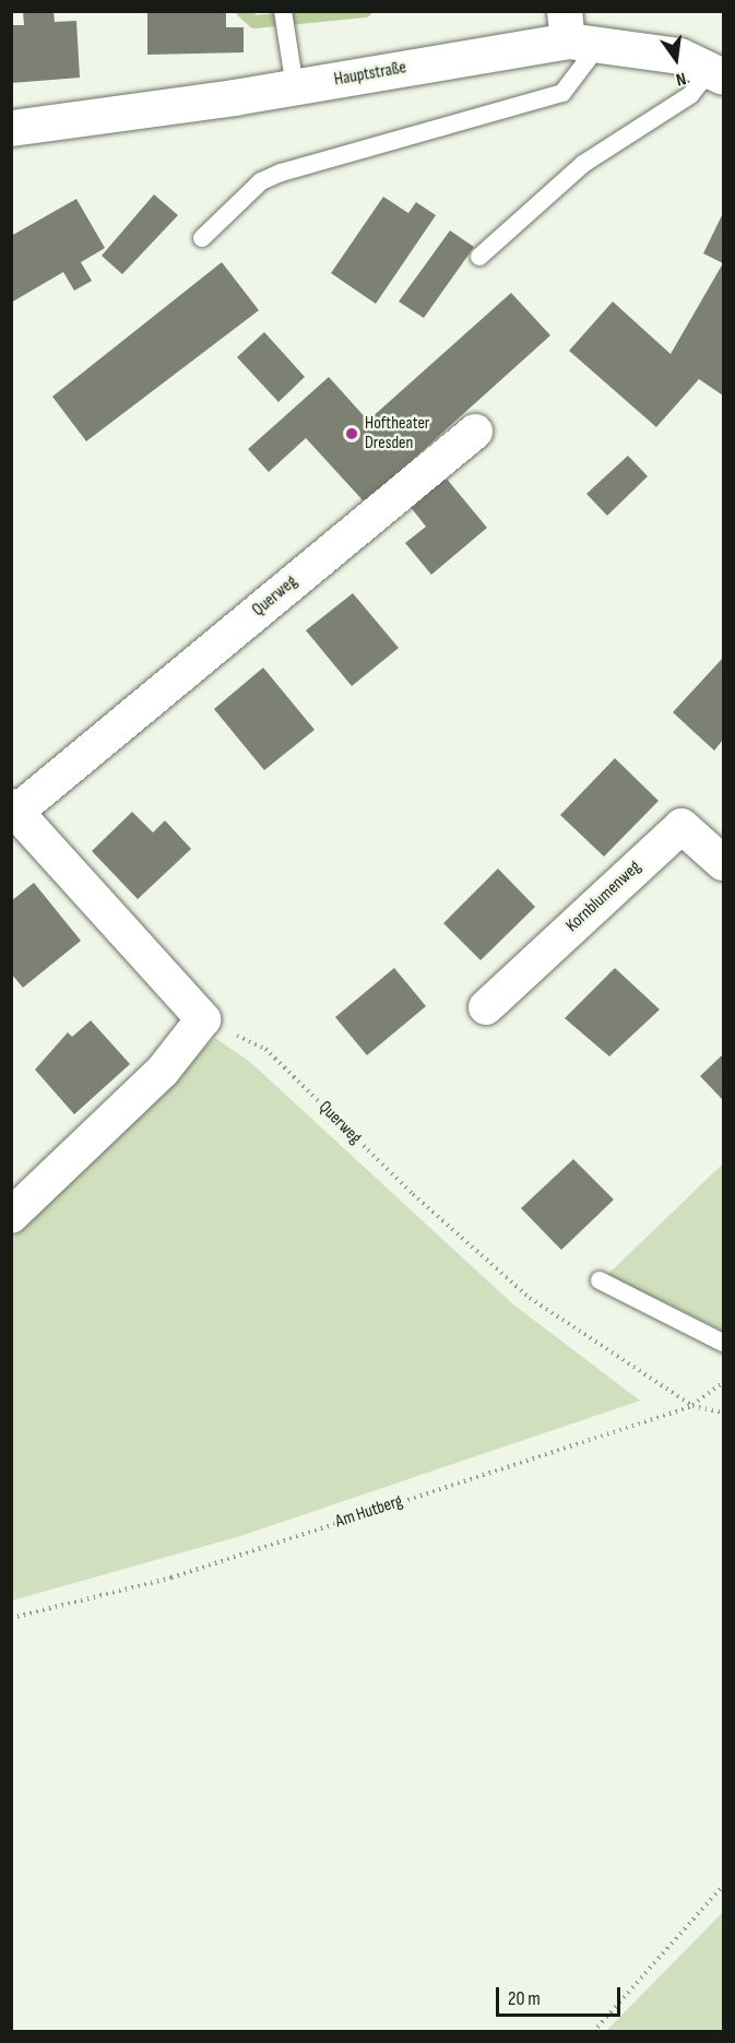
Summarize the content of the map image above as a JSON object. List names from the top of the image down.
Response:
{
  "streets": {
    "street": ["Hauptstraße", "Querweg", "Kornblumenweg"],
    "path": ["Am Hutberg"]
  },
  "crossings": [
    ["Querweg", "Am Hutberg"]
  ],
  "places": ["Hoftheater Dresden"],
  "scale_bar": "20 m",
  "north": "bottom"
}
